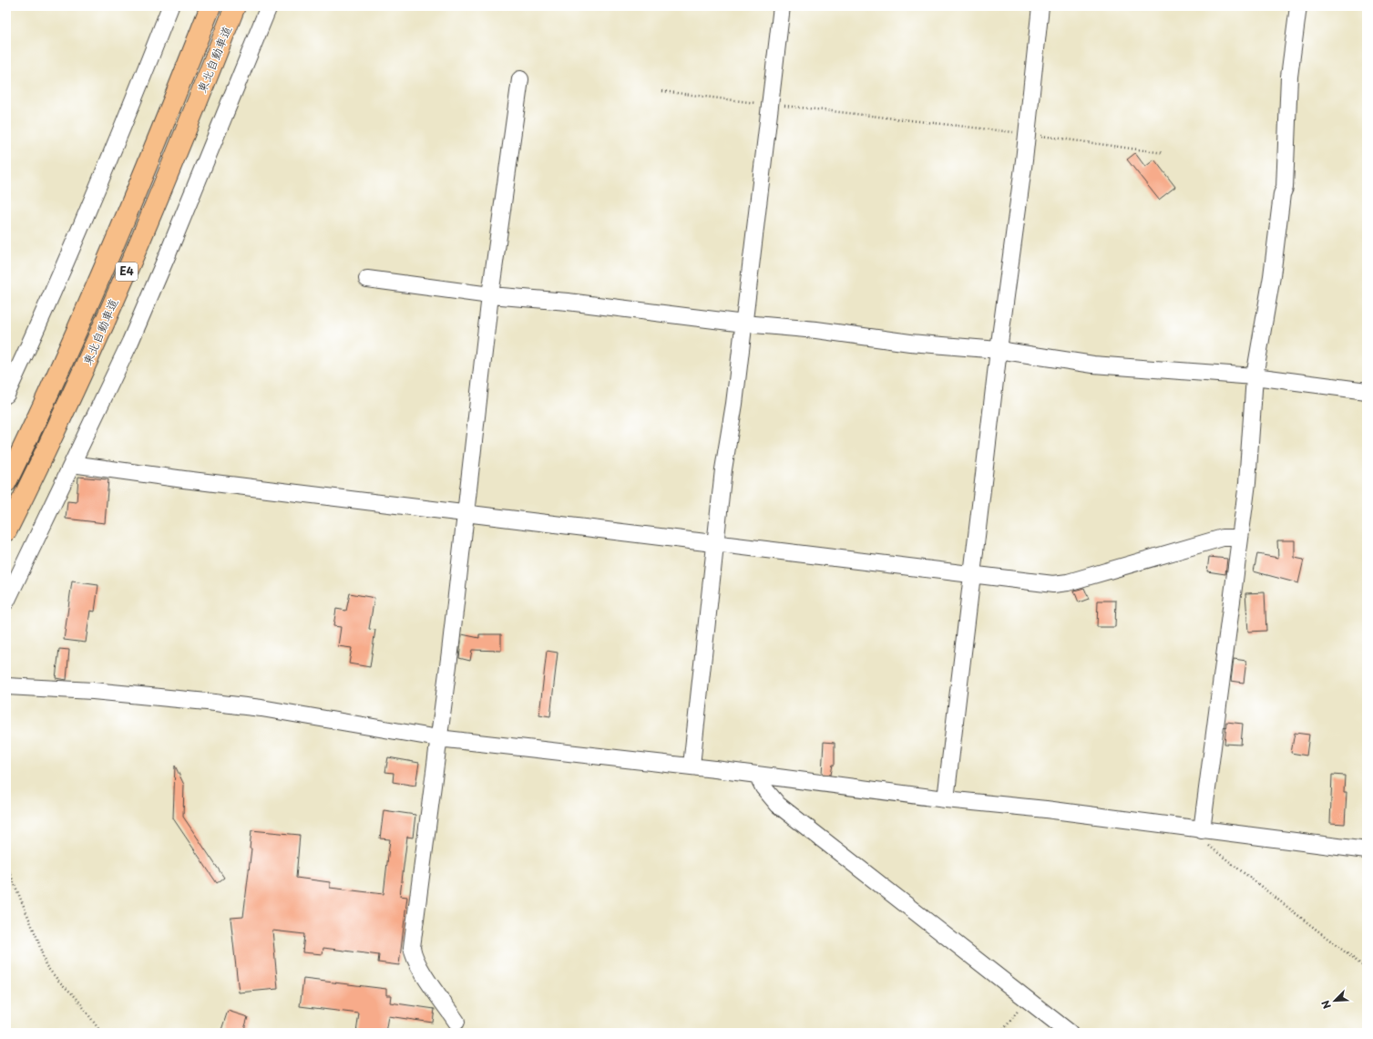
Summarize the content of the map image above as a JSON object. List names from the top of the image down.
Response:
{
  "streets": {
    "highway": ["東北自動車道", "E4"]
  },
  "north": "bottom left"
}
